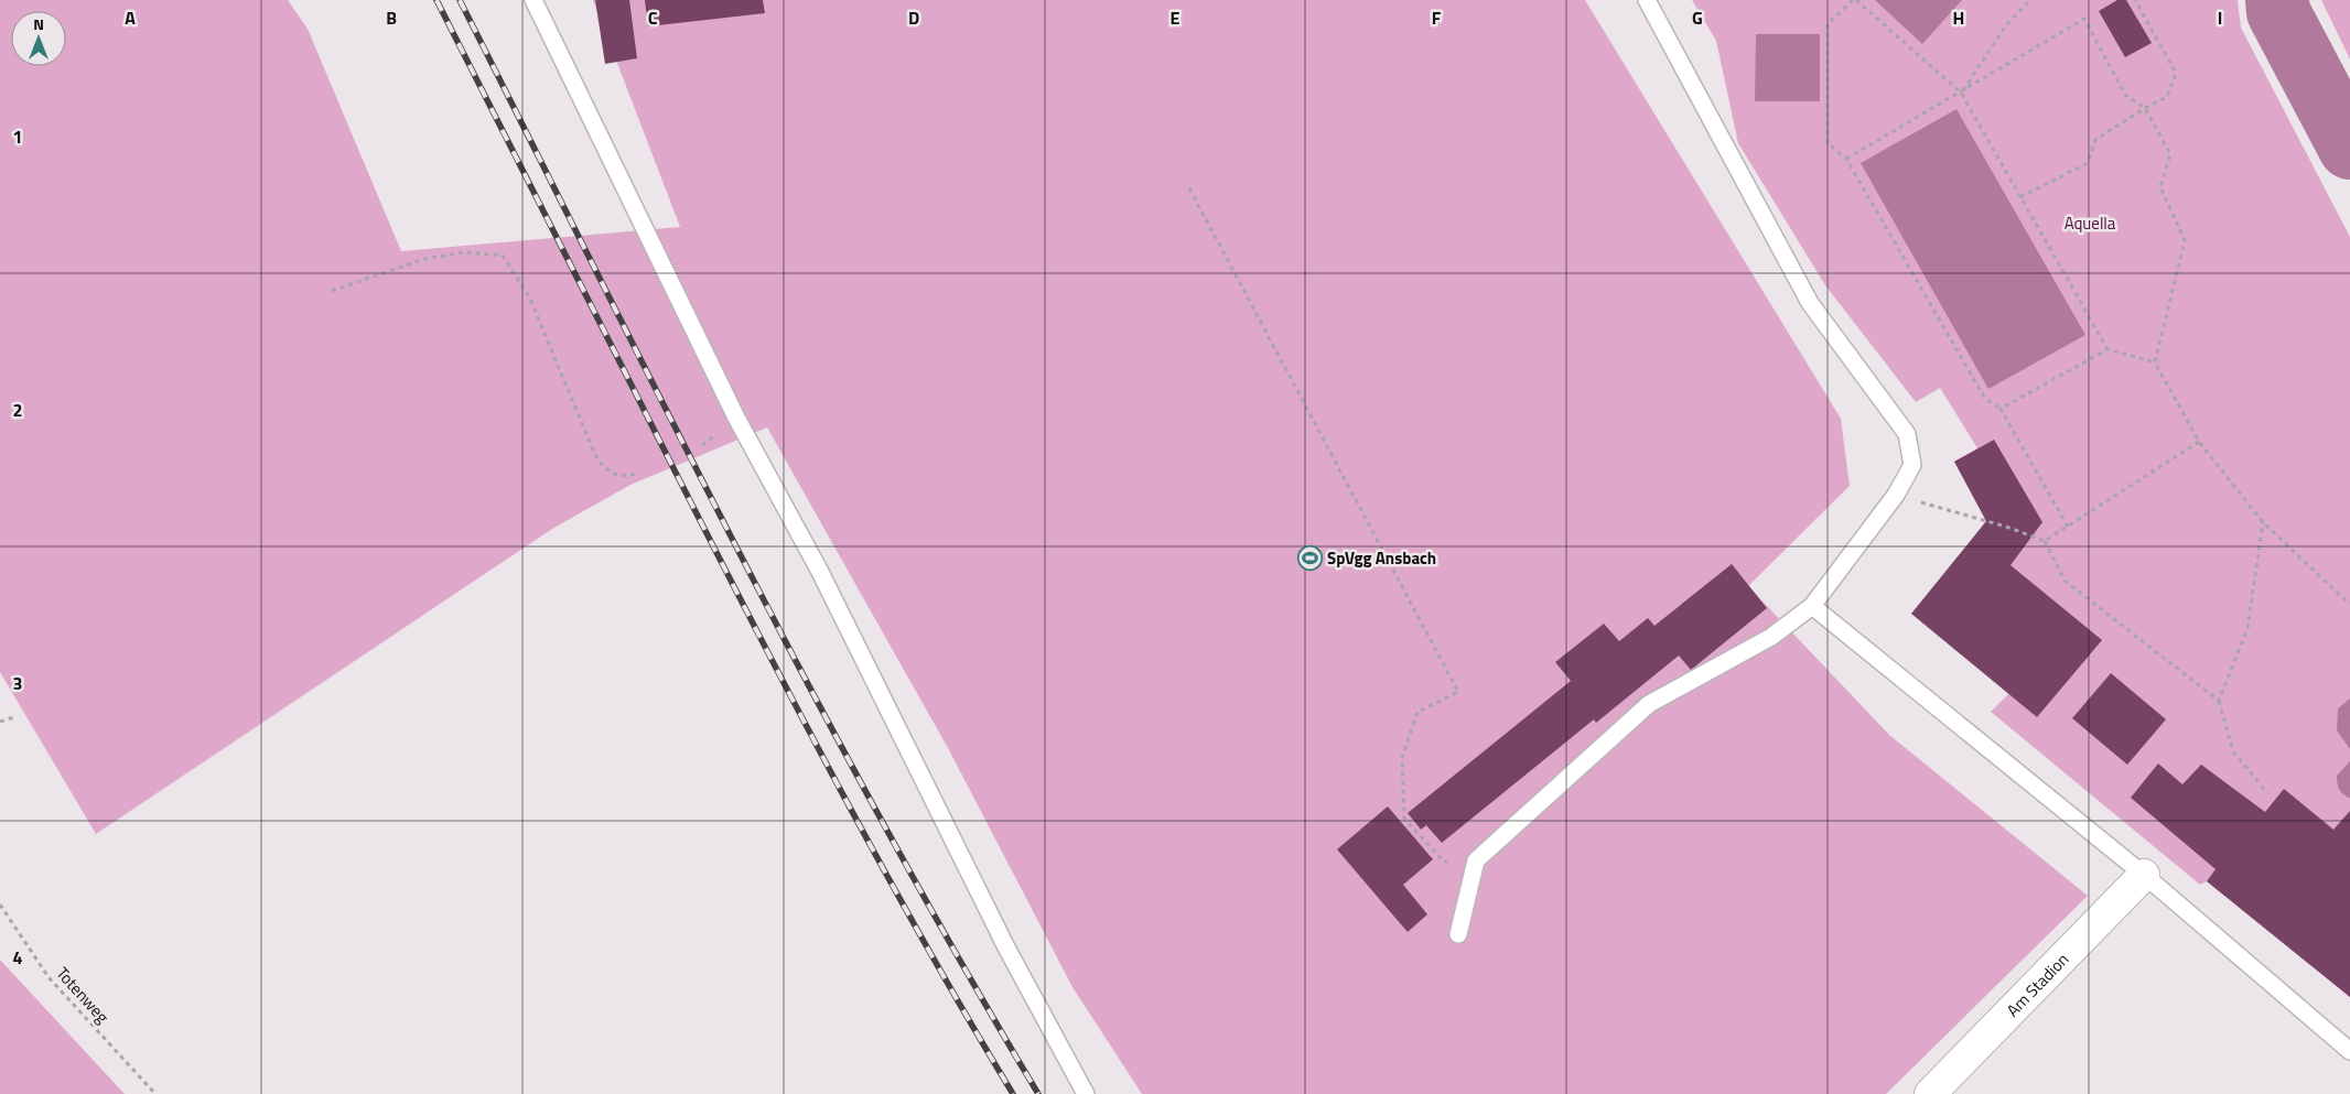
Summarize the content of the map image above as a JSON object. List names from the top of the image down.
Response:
{
  "streets": {
    "street": ["Am Stadion"],
    "path": ["Totenweg"]
  },
  "parks": ["Aquella"],
  "places": {
    "sports": ["SpVgg Ansbach"]
  },
  "north": "top",
  "grid": {
    "columns": [
      "A",
      "B",
      "C",
      "D",
      "E",
      "F",
      "G",
      "H",
      "I"
    ],
    "rows": [
      "1",
      "2",
      "3",
      "4"
    ]
  }
}
